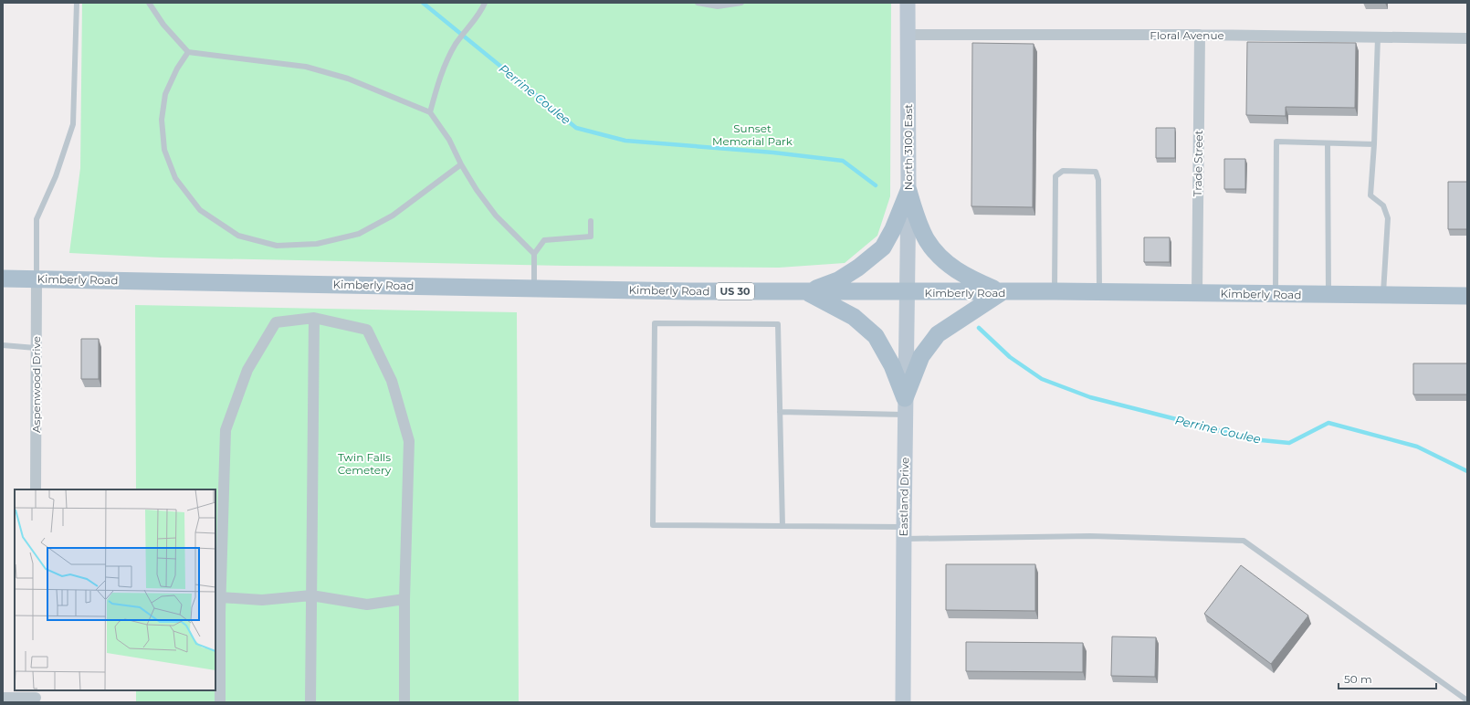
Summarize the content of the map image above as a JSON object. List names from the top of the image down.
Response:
{
  "streets": {
    "main road": [
      "North 3100 East",
      "Kimberly Road",
      "US 30",
      "Eastland Drive"
    ],
    "street": ["Floral Avenue", "Trade Street", "Aspenwood Drive"]
  },
  "crossings": [
    ["Floral Avenue", "North 3100 East"],
    ["Floral Avenue", "Trade Street"],
    ["North 3100 East", "Kimberly Road"],
    ["North 3100 East", "Eastland Drive"],
    ["Trade Street", "Kimberly Road"],
    ["Kimberly Road", "Aspenwood Drive"],
    ["Kimberly Road", "Eastland Drive"]
  ],
  "water": ["Perrine Coulee"],
  "parks": ["Sunset Memorial Park", "Twin Falls Cemetery"],
  "scale_bar": "50 m"
}
